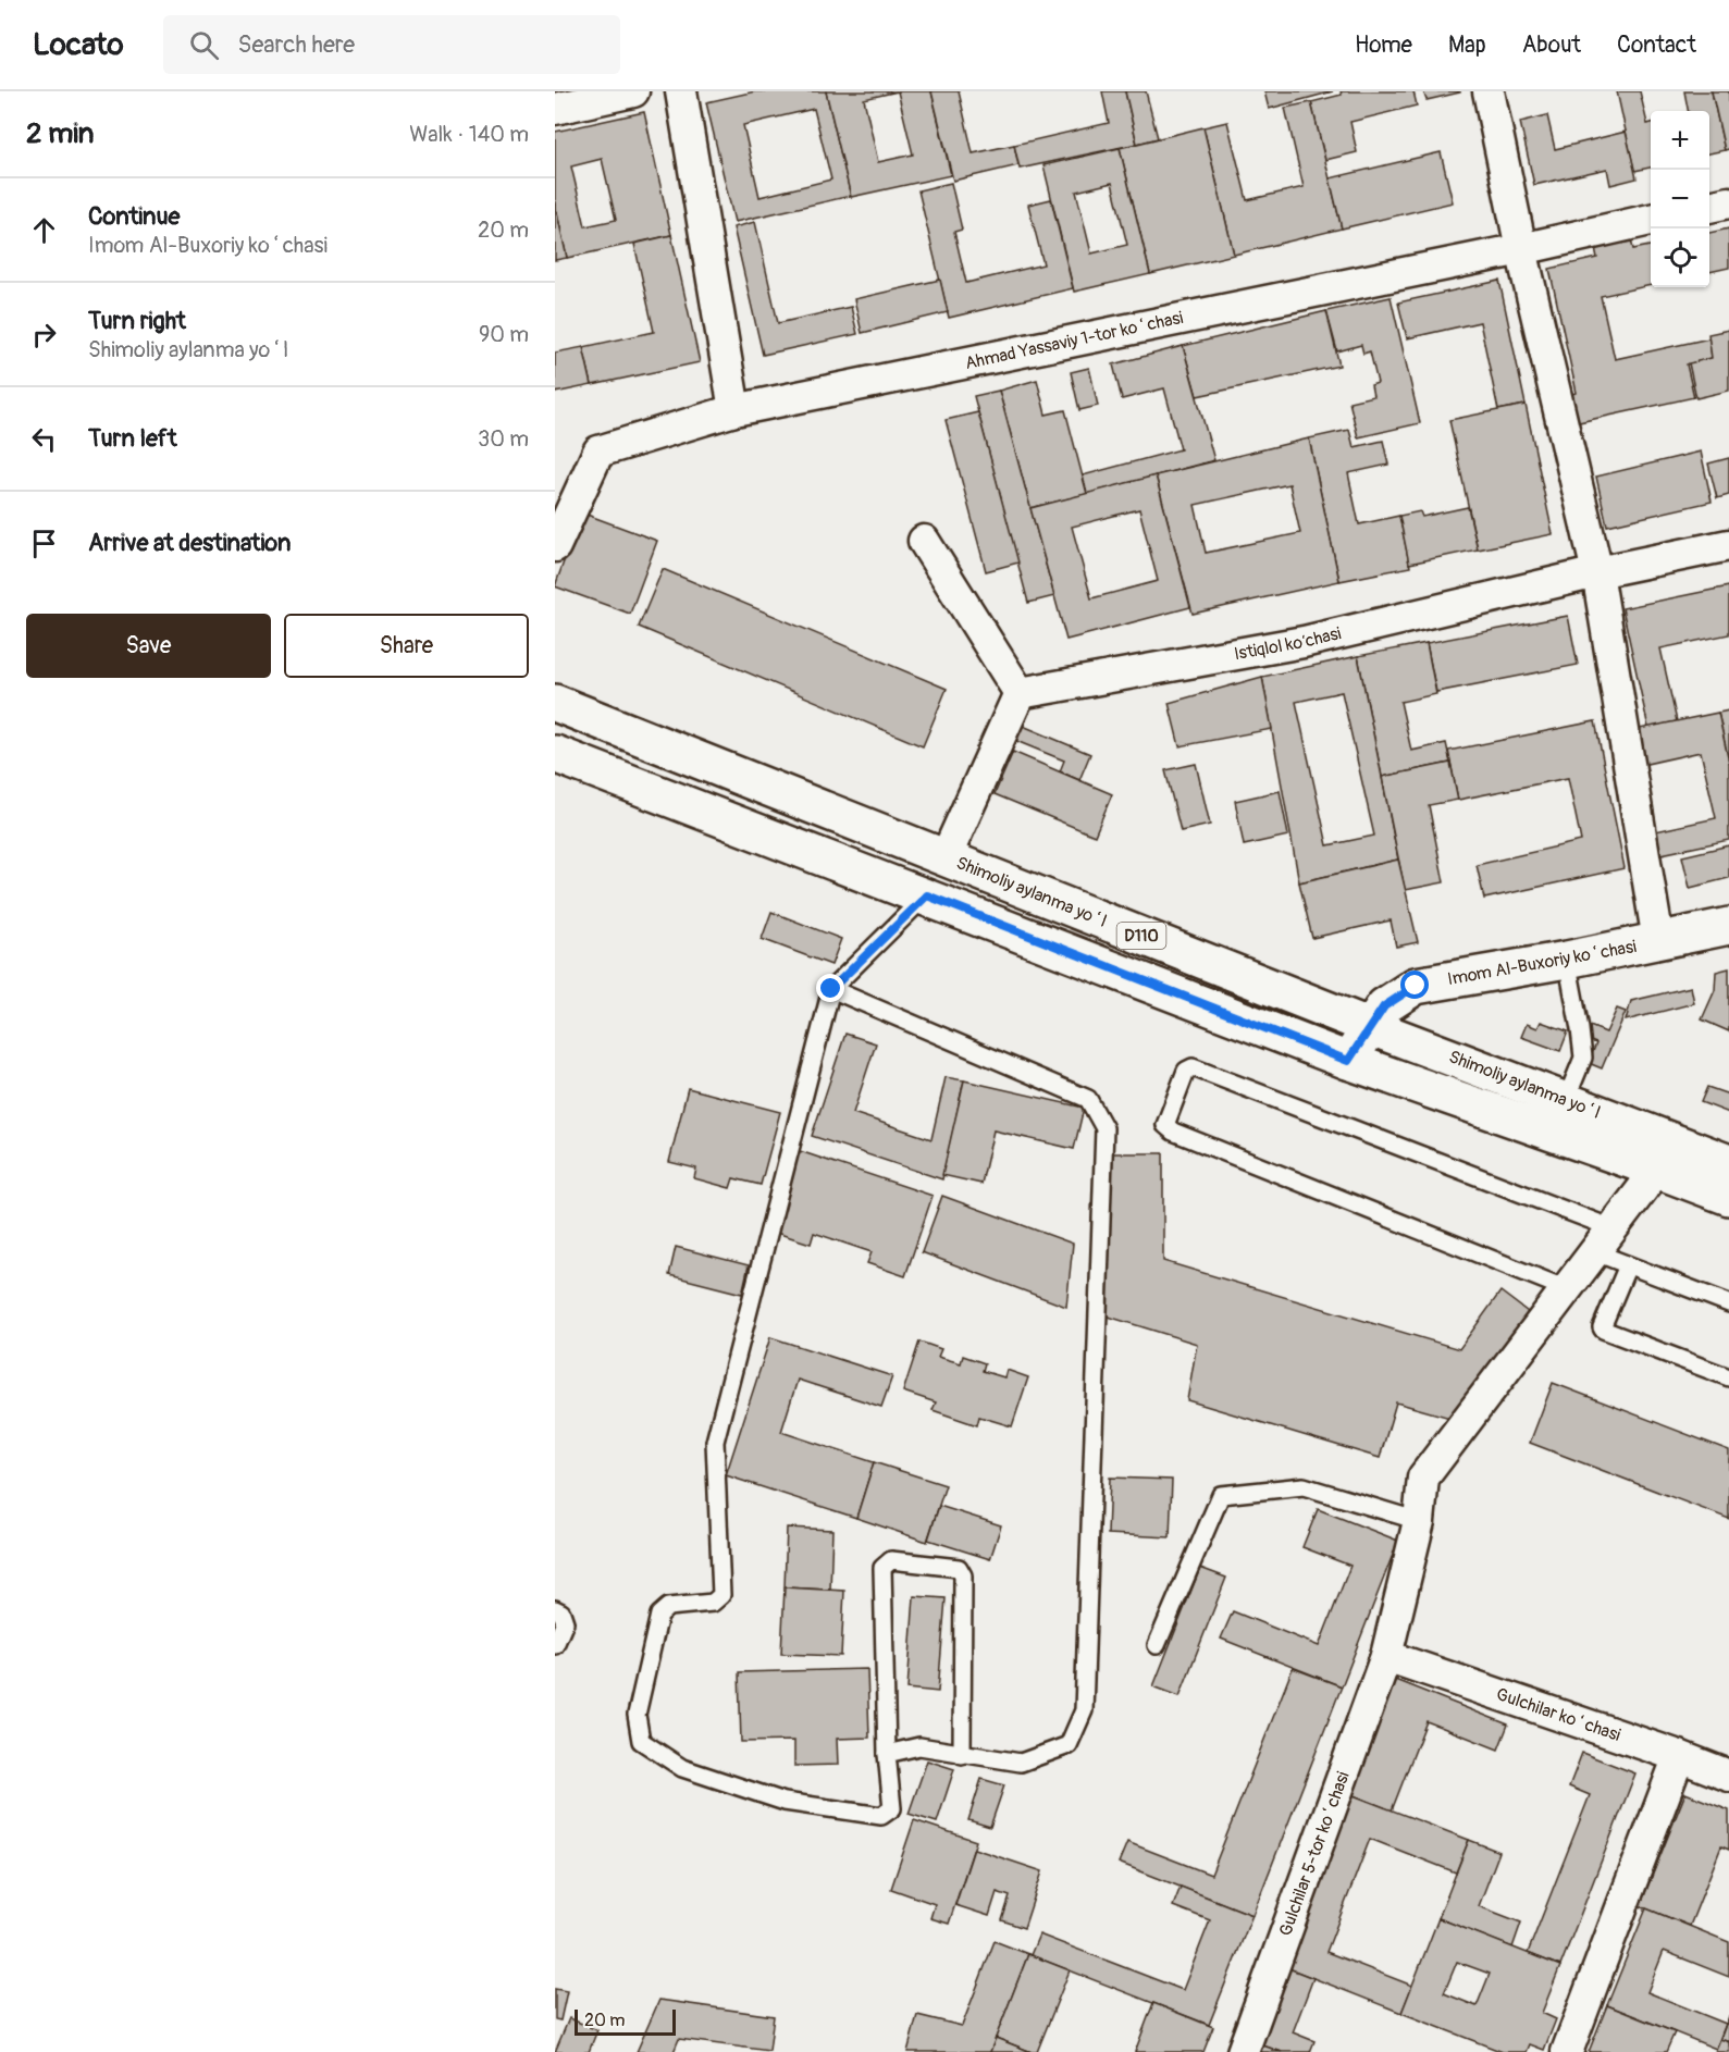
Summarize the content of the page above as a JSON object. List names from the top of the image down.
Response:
{
  "streets": {
    "main road": ["Shimoliy aylanma yoʻl", "D110", "Imom Al-Buxoriy koʻchasi"],
    "street": [
      "Ahmad Yassaviy 1-tor koʻchasi",
      "Istiqlol ko‘chasi",
      "Gulchilar koʻchasi",
      "Gulchilar 5-tor koʻchasi"
    ]
  },
  "crossings": [
    ["Shimoliy aylanma yoʻl", "Imom Al-Buxoriy koʻchasi"],
    ["Shimoliy aylanma yoʻl", "Gulchilar 5-tor koʻchasi"],
    ["Gulchilar koʻchasi", "Gulchilar 5-tor koʻchasi"]
  ],
  "scale_bar": "20 m",
  "page": {
    "header": "Locato",
    "search": "Search here",
    "nav": [
      "Home",
      "Map",
      "About",
      "Contact"
    ],
    "heading": ["2 min", "Walk · 140 m"],
    "map_buttons": ["+", "−"],
    "list": [
      ["Continue", "Imom Al-Buxoriy koʻchasi", "20 m"],
      ["Turn right", "Shimoliy aylanma yoʻl", "90 m"],
      ["Turn left", "30 m"],
      "Arrive at destination"
    ],
    "buttons": ["Save", "Share"],
    "scale": "20 m"
  }
}
